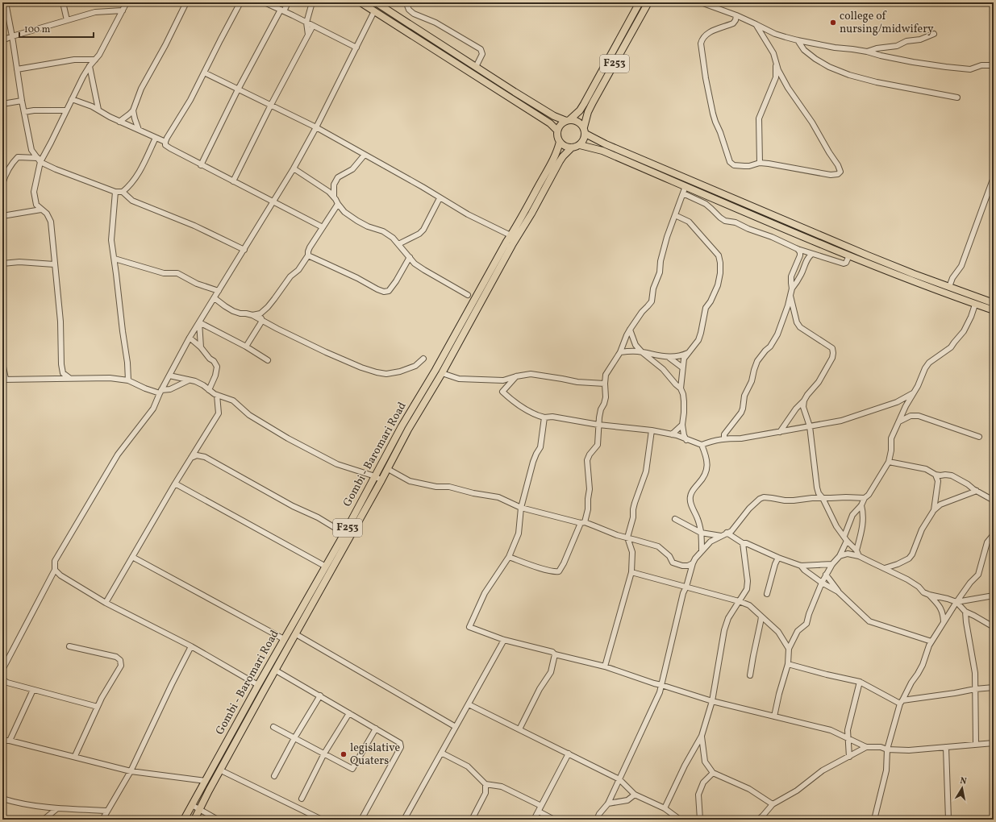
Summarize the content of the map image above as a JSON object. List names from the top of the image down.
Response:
{
  "streets": {
    "main road": ["F253", "Gombi - Baromari Road"]
  },
  "crossings": [
    ["F253", "Gombi - Baromari Road"]
  ],
  "places": ["college of nursing/midwifery", "legislative Quaters"],
  "scale_bar": "100 m",
  "north": "top"
}
